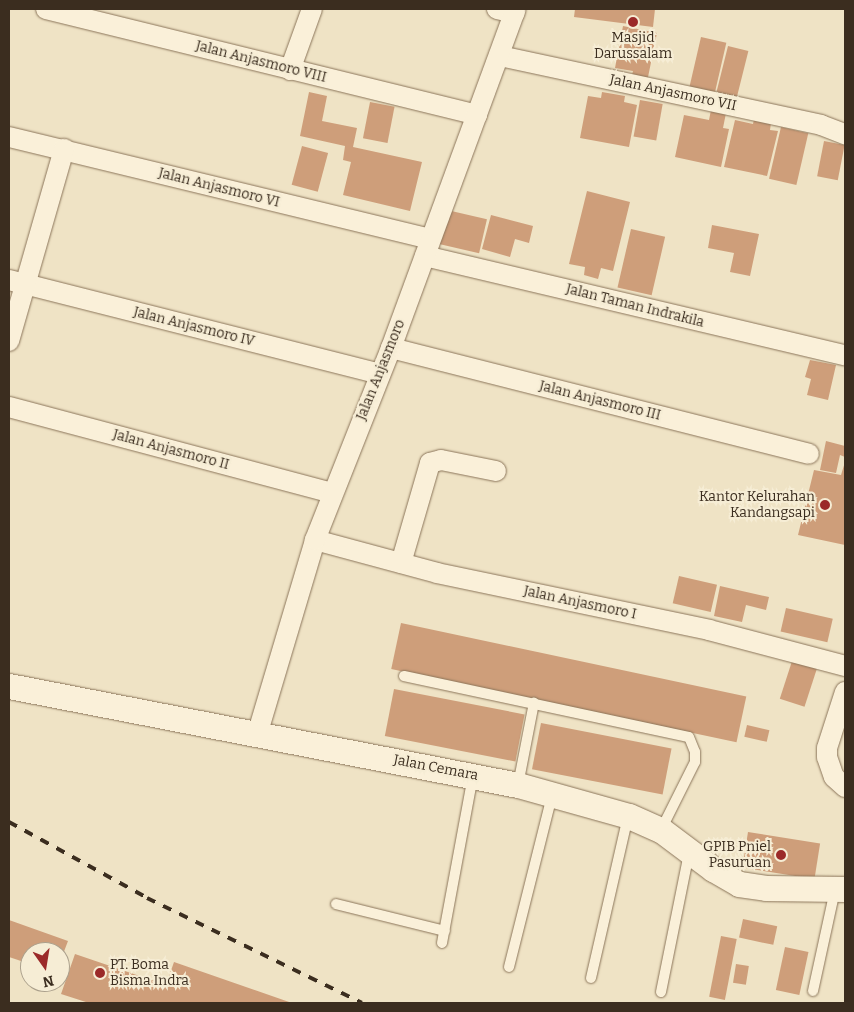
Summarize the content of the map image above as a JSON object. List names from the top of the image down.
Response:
{
  "streets": {
    "street": [
      "Jalan Anjasmoro VIII",
      "Jalan Anjasmoro VII",
      "Jalan Anjasmoro VI",
      "Jalan Taman Indrakila",
      "Jalan Anjasmoro IV",
      "Jalan Anjasmoro",
      "Jalan Anjasmoro III",
      "Jalan Anjasmoro II",
      "Jalan Anjasmoro I",
      "Jalan Cemara"
    ]
  },
  "crossings": [
    ["Jalan Anjasmoro VIII", "Jalan Anjasmoro"],
    ["Jalan Anjasmoro VII", "Jalan Anjasmoro"],
    ["Jalan Anjasmoro VI", "Jalan Taman Indrakila"],
    ["Jalan Anjasmoro VI", "Jalan Anjasmoro"],
    ["Jalan Taman Indrakila", "Jalan Anjasmoro"],
    ["Jalan Anjasmoro IV", "Jalan Anjasmoro"],
    ["Jalan Anjasmoro", "Jalan Anjasmoro III"],
    ["Jalan Anjasmoro", "Jalan Anjasmoro II"],
    ["Jalan Anjasmoro", "Jalan Anjasmoro I"],
    ["Jalan Anjasmoro", "Jalan Cemara"]
  ],
  "places": [
    "Masjid Darussalam",
    "Kantor Kelurahan Kandangsapi",
    "GPIB Pniel Pasuruan",
    "PT. Boma Bisma Indra"
  ],
  "north": "bottom"
}
